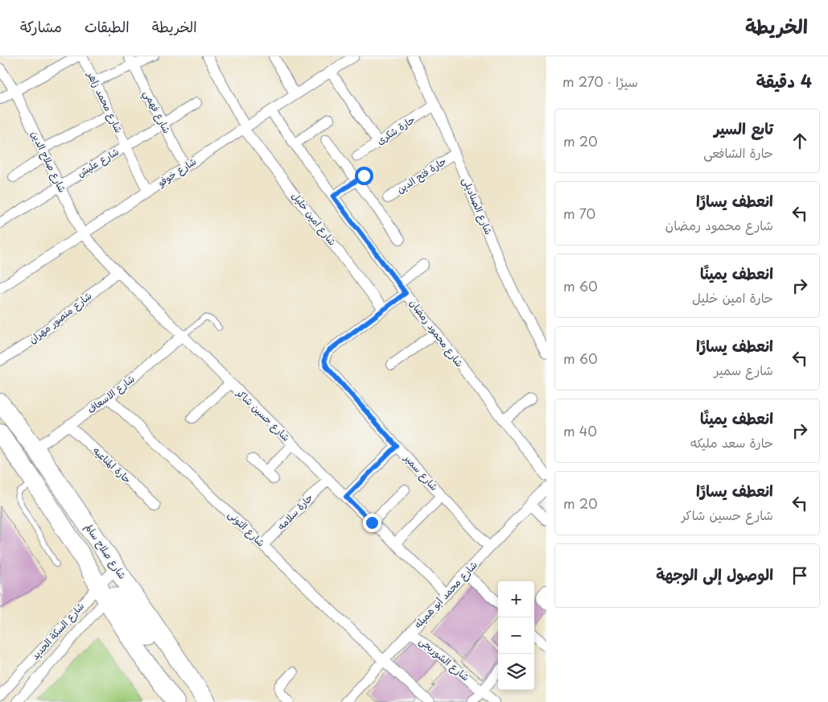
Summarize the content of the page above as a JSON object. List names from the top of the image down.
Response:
{
  "streets": {
    "highway": ["شارع صلاح سالم"],
    "street": [
      "شارع محمد زاهر",
      "شارع فهمي",
      "حارة شكرى",
      "شارع صلاح الدين",
      "شارع عليش",
      "شارع خوفو",
      "حارة فتح الدين",
      "شارع الصناديلى",
      "شارع امين خليل",
      "شارع منصور مهران",
      "شارع محمود رمضان",
      "شارع الاسعاف",
      "شارع حسين شاكر",
      "حارة المناعيه",
      "شارع سمير",
      "حارة سلامه",
      "شارع التونى",
      "شارع محمد أبو هميله",
      "شارع السكة الحديد",
      "شارع الشوربجى"
    ]
  },
  "crossings": [
    ["شارع محمد زاهر", "شارع عليش"],
    ["شارع محمد زاهر", "شارع خوفو"],
    ["شارع فهمي", "شارع عليش"],
    ["شارع فهمي", "شارع خوفو"],
    ["حارة شكرى", "شارع الصناديلى"],
    ["شارع صلاح الدين", "شارع عليش"],
    ["شارع صلاح الدين", "شارع خوفو"],
    ["شارع صلاح الدين", "شارع حسين شاكر"],
    ["شارع خوفو", "شارع امين خليل"],
    ["شارع خوفو", "شارع محمود رمضان"],
    ["شارع خوفو", "شارع حسين شاكر"],
    ["حارة فتح الدين", "شارع الصناديلى"],
    ["شارع امين خليل", "شارع سمير"],
    ["شارع منصور مهران", "شارع حسين شاكر"],
    ["شارع الاسعاف", "شارع حسين شاكر"],
    ["شارع الاسعاف", "حارة المناعيه"],
    ["شارع الاسعاف", "شارع التونى"],
    ["شارع الاسعاف", "شارع صلاح سالم"],
    ["شارع حسين شاكر", "حارة سلامه"],
    ["شارع حسين شاكر", "شارع محمد أبو هميله"],
    ["شارع سمير", "شارع محمد أبو هميله"],
    ["حارة سلامه", "شارع التونى"],
    ["شارع التونى", "شارع محمد أبو هميله"],
    ["شارع صلاح سالم", "شارع السكة الحديد"],
    ["شارع محمد أبو هميله", "شارع الشوربجى"]
  ],
  "page": {
    "header": "الخريطة",
    "nav": ["الخريطة", "الطبقات", "مشاركة"],
    "heading": ["4 دقيقة", "سيرًا · 270 m"],
    "list": [
      ["تابع السير", "حارة الشافعى", "20 m"],
      ["انعطف يسارًا", "شارع محمود رمضان", "70 m"],
      ["انعطف يمينًا", "حارة امين خليل", "60 m"],
      ["انعطف يسارًا", "شارع سمير", "60 m"],
      ["انعطف يمينًا", "حارة سعد مليكه", "40 m"],
      ["انعطف يسارًا", "شارع حسين شاكر", "20 m"],
      "الوصول إلى الوجهة"
    ],
    "map_buttons": ["+", "−"]
  }
}
